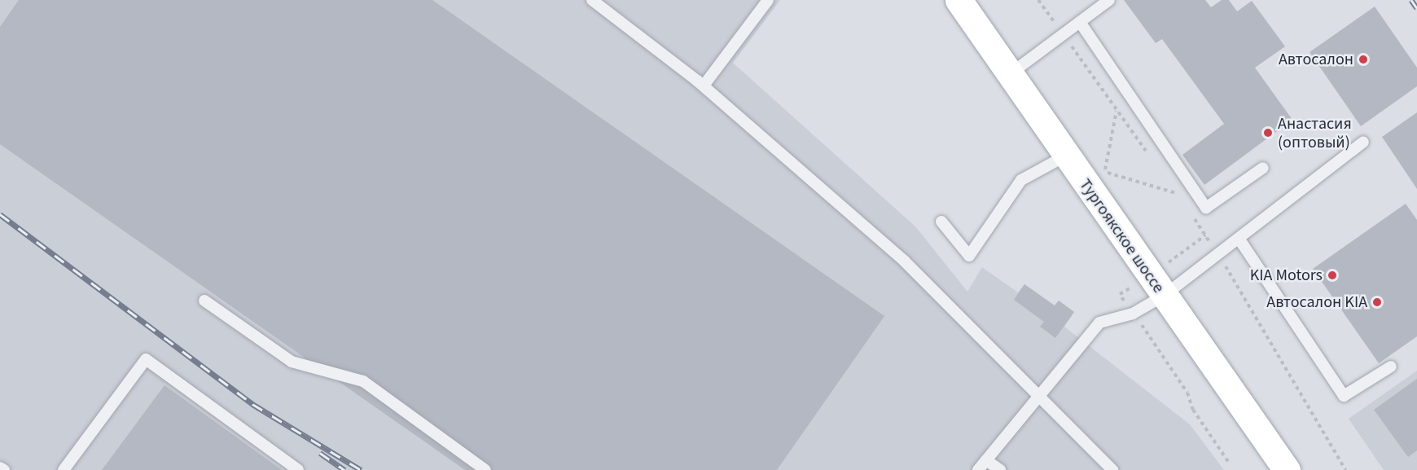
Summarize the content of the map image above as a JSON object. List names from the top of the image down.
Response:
{
  "streets": {
    "main road": ["Тургоякское шоссе"]
  },
  "places": [
    "Автосалон",
    "Анастасия (оптовый)",
    "KIA Motors",
    "Автосалон KIA"
  ]
}
